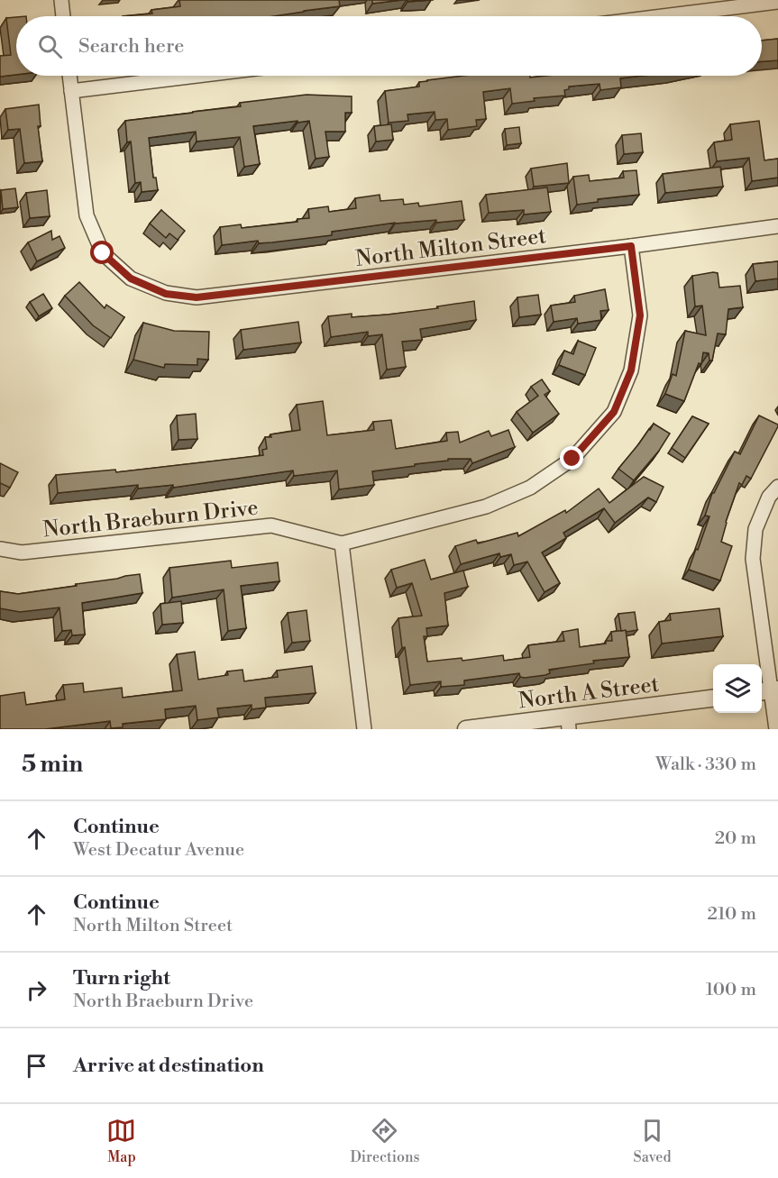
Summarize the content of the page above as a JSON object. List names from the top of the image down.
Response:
{
  "streets": {
    "street": ["North Milton Street", "North Braeburn Drive", "North A Street"]
  },
  "crossings": [
    ["North Milton Street", "North Braeburn Drive"]
  ],
  "page": {
    "search": "Search here",
    "heading": ["5 min", "Walk · 330 m"],
    "list": [
      ["Continue", "West Decatur Avenue", "20 m"],
      ["Continue", "North Milton Street", "210 m"],
      ["Turn right", "North Braeburn Drive", "100 m"],
      "Arrive at destination"
    ],
    "nav": ["Map", "Directions", "Saved"]
  }
}
